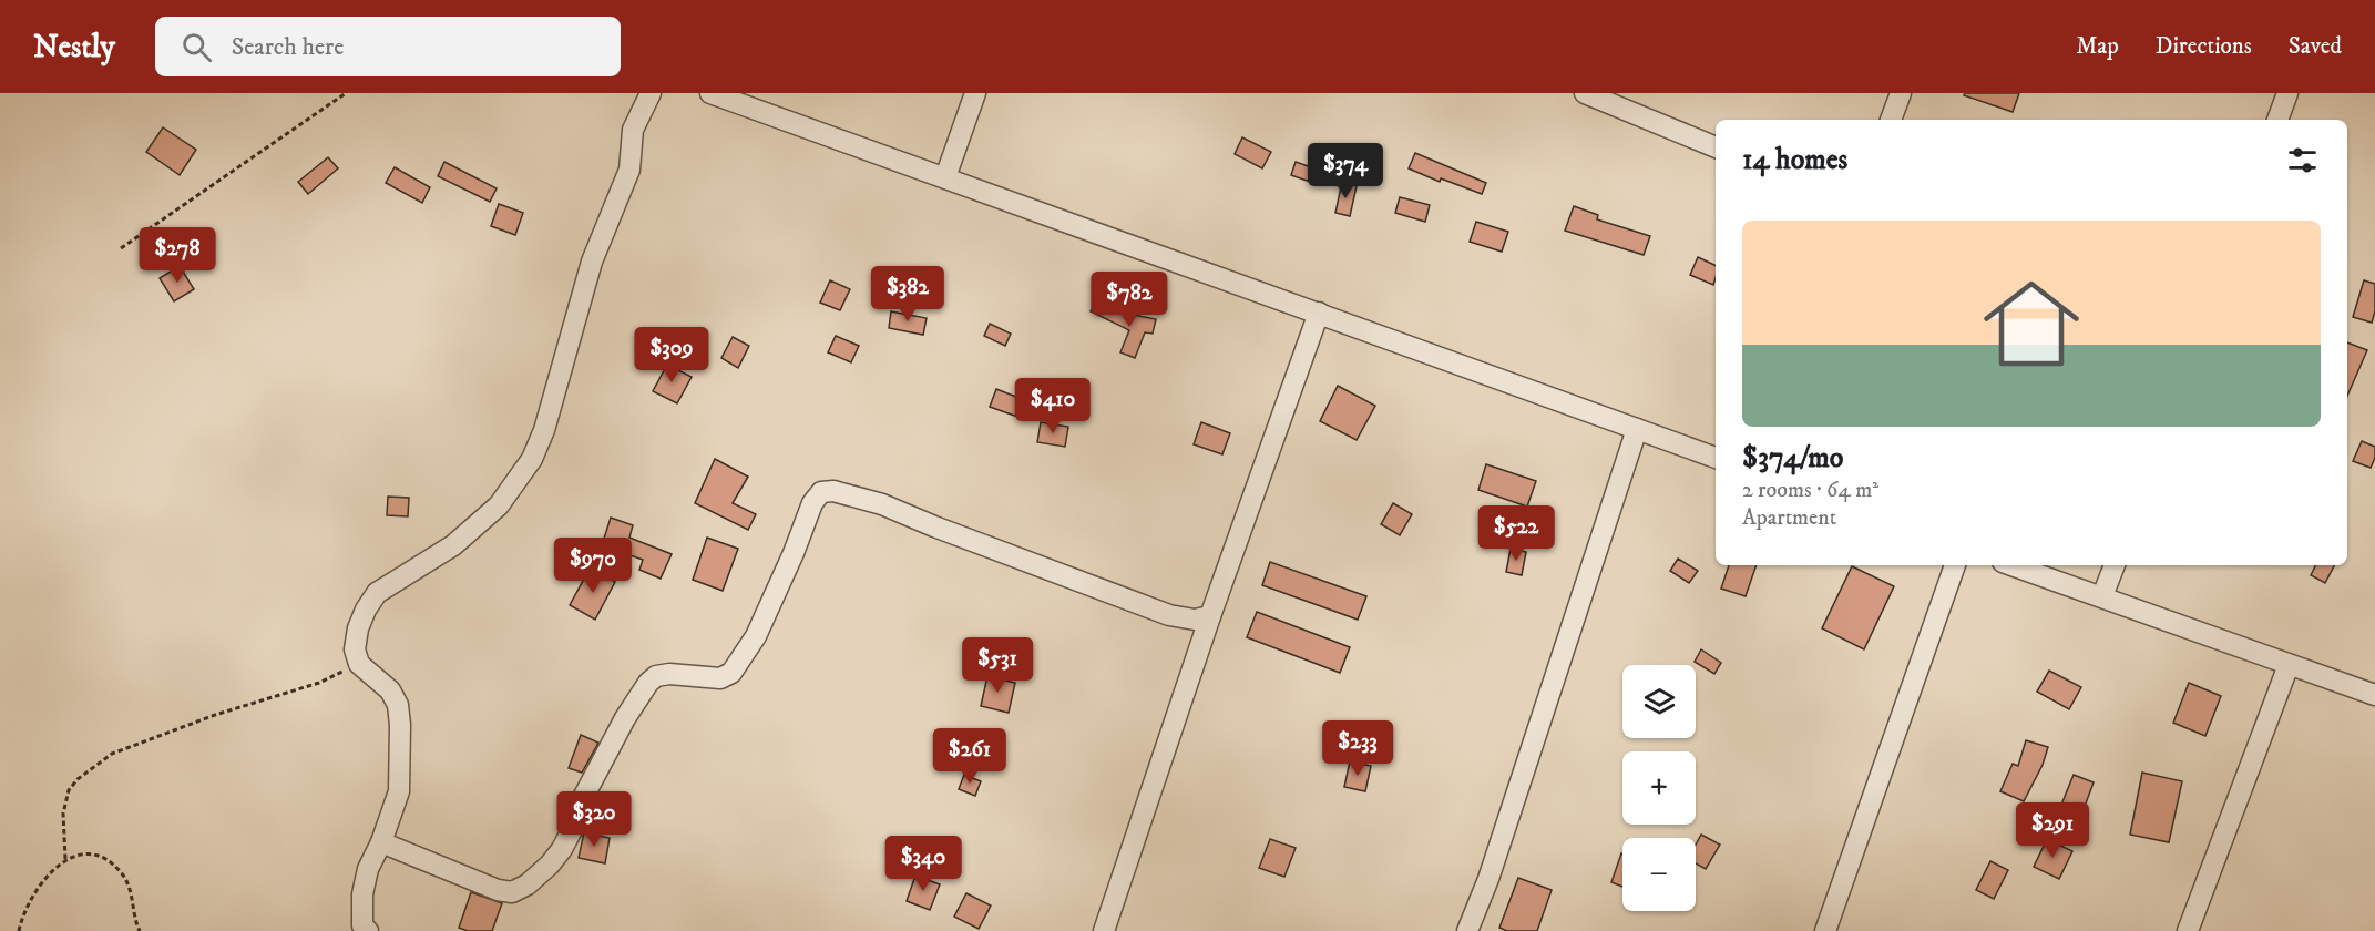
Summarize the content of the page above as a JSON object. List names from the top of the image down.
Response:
{
  "page": {
    "header": "Nestly",
    "search": "Search here",
    "nav": ["Map", "Directions", "Saved"],
    "heading": "14 homes",
    "price": [
      "$374",
      "$278",
      "$382",
      "$782",
      "$309",
      "$410",
      "$522",
      "$970",
      "$531",
      "$233",
      "$261",
      "$320",
      "$291",
      "$340"
    ],
    "list": [
      {
        "name": "$374/mo",
        "note": "2 rooms · 64 m² · Apartment"
      }
    ],
    "map_buttons": ["+", "−"]
  }
}
